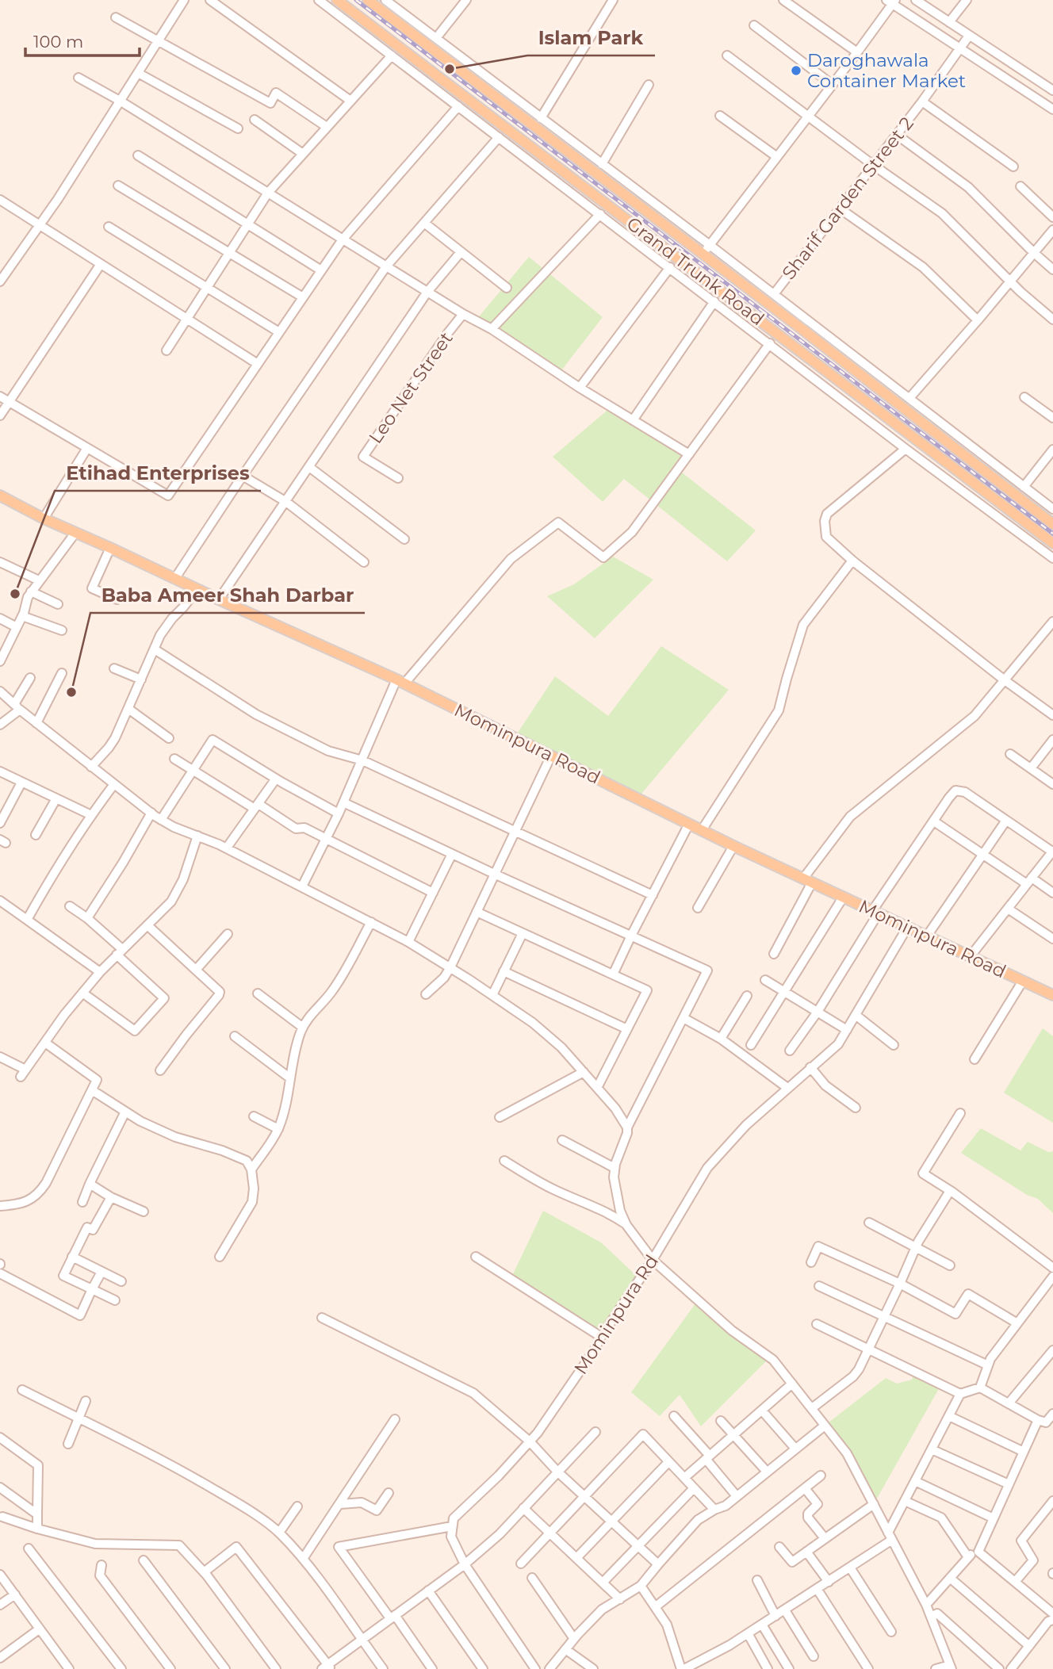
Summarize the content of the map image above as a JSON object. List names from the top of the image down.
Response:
{
  "streets": {
    "main road": ["Grand Trunk Road", "Mominpura Road"],
    "street": ["Sharif Garden Street 2", "Leo Net Street", "Mominpura Rd"]
  },
  "crossings": [
    ["Mominpura Road", "Mominpura Rd"]
  ],
  "places": [
    "Islam Park",
    "Daroghawala Container Market",
    "Etihad Enterprises",
    "Baba Ameer Shah Darbar"
  ],
  "scale_bar": "100 m"
}
